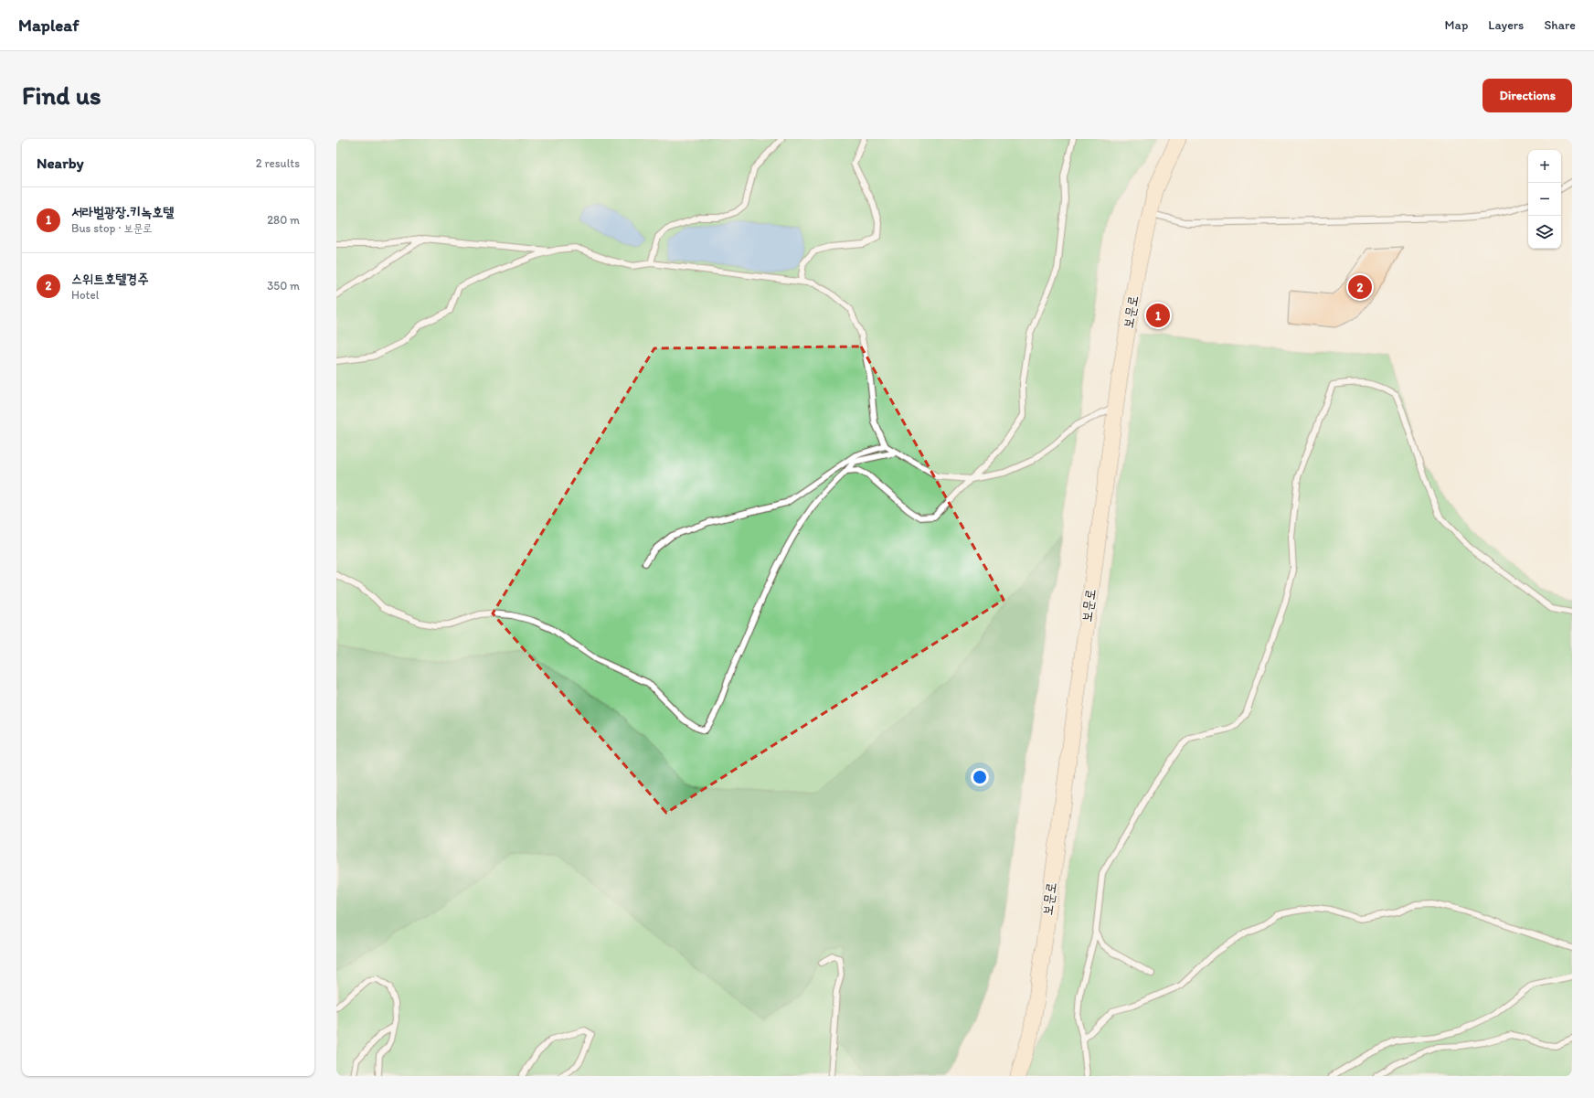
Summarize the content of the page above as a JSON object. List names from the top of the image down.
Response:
{
  "streets": {
    "street": ["보문로"]
  },
  "page": {
    "header": "Mapleaf",
    "nav": ["Map", "Layers", "Share"],
    "buttons": "Directions",
    "title": "Find us",
    "heading": ["Nearby", "2 results"],
    "map_buttons": ["+", "−"],
    "list": [
      {
        "mark": "1",
        "name": "서라벌광장.키녹호텔",
        "note": "Bus stop · 보문로",
        "value": "280 m"
      },
      {
        "mark": "2",
        "name": "스위트호텔경주",
        "note": "Hotel",
        "value": "350 m"
      }
    ],
    "pins": ["2", "1"]
  }
}
